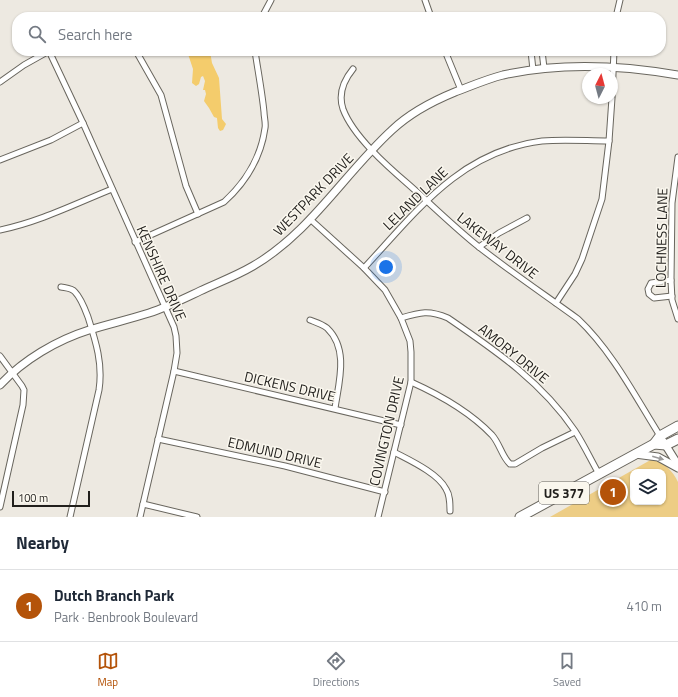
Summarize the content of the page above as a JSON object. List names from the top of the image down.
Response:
{
  "streets": {
    "highway": ["US 377"],
    "street": [
      "WESTPARK DRIVE",
      "LELAND LANE",
      "LOCHNESS LANE",
      "LAKEWAY DRIVE",
      "KENSHIRE DRIVE",
      "AMORY DRIVE",
      "DICKENS DRIVE",
      "COVINGTON DRIVE",
      "EDMUND DRIVE"
    ]
  },
  "crossings": [
    ["WESTPARK DRIVE", "LAKEWAY DRIVE"],
    ["WESTPARK DRIVE", "KENSHIRE DRIVE"],
    ["WESTPARK DRIVE", "COVINGTON DRIVE"],
    ["LELAND LANE", "LAKEWAY DRIVE"],
    ["LELAND LANE", "COVINGTON DRIVE"],
    ["LAKEWAY DRIVE", "US 377"],
    ["KENSHIRE DRIVE", "DICKENS DRIVE"],
    ["KENSHIRE DRIVE", "EDMUND DRIVE"],
    ["AMORY DRIVE", "COVINGTON DRIVE"],
    ["AMORY DRIVE", "US 377"],
    ["DICKENS DRIVE", "COVINGTON DRIVE"],
    ["COVINGTON DRIVE", "EDMUND DRIVE"]
  ],
  "scale_bar": "100 m",
  "north": "top",
  "page": {
    "search": "Search here",
    "pins": "1",
    "scale": "100 m",
    "heading": "Nearby",
    "list": [
      {
        "mark": "1",
        "name": "Dutch Branch Park",
        "note": "Park · Benbrook Boulevard",
        "value": "410 m"
      }
    ],
    "nav": ["Map", "Directions", "Saved"]
  }
}
